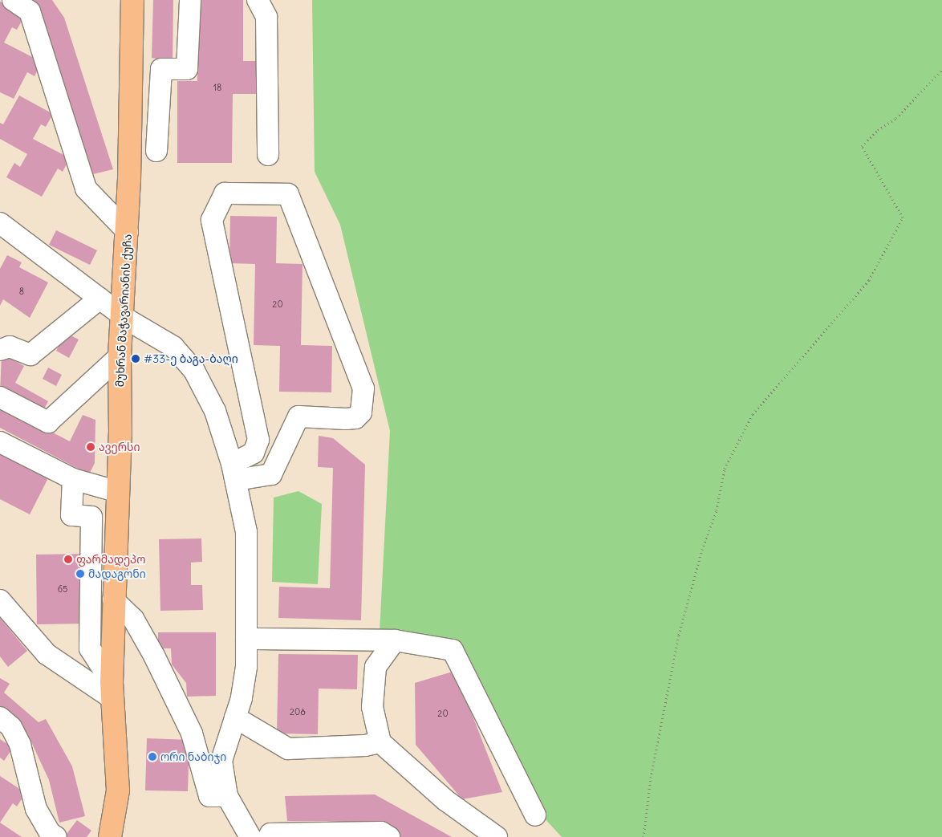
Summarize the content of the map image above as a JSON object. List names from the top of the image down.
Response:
{
  "streets": {
    "main road": ["მუხრან მაჭავარიანის ქუჩა"]
  },
  "places": [
    "#33-ე ბაგა-ბაღი",
    "ავერსი",
    "ფარმადეპო",
    "მადაგონი",
    "ორი ნაბიჯი"
  ],
  "house_numbers": [
    "18",
    "8",
    "20",
    "65",
    "20ბ",
    "20"
  ]
}
